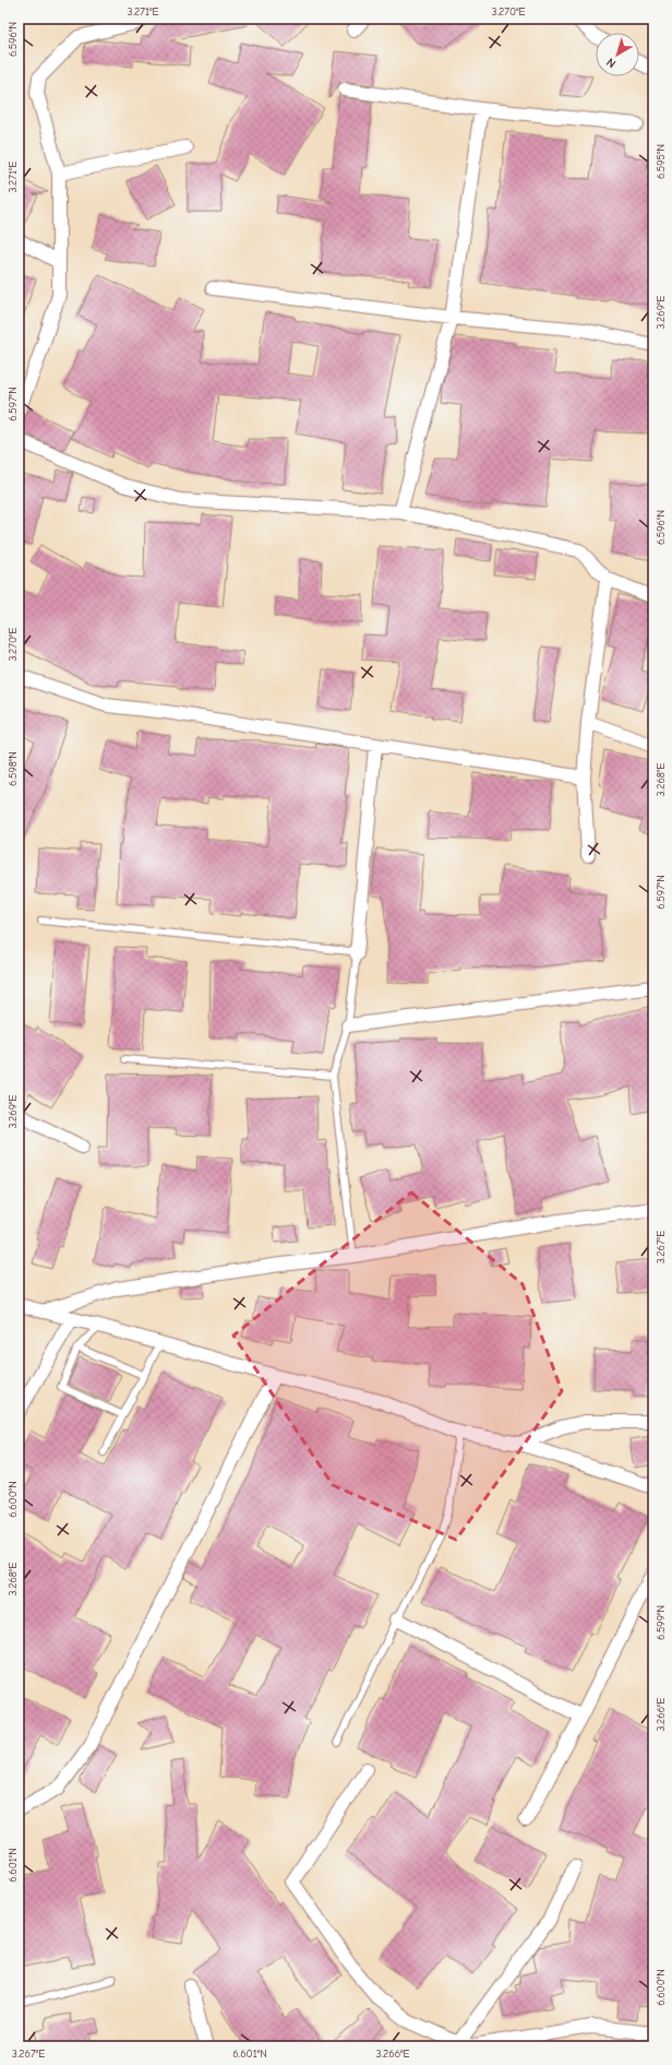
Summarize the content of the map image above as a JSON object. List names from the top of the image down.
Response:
{
  "north": "bottom left",
  "coordinates": [
    "3.271°E",
    "3.270°E",
    "6.596°N",
    "6.595°N",
    "3.269°E",
    "6.597°N",
    "6.598°N",
    "3.268°E",
    "3.267°E",
    "6.600°N",
    "6.599°N",
    "3.266°E",
    "6.601°N"
  ]
}
